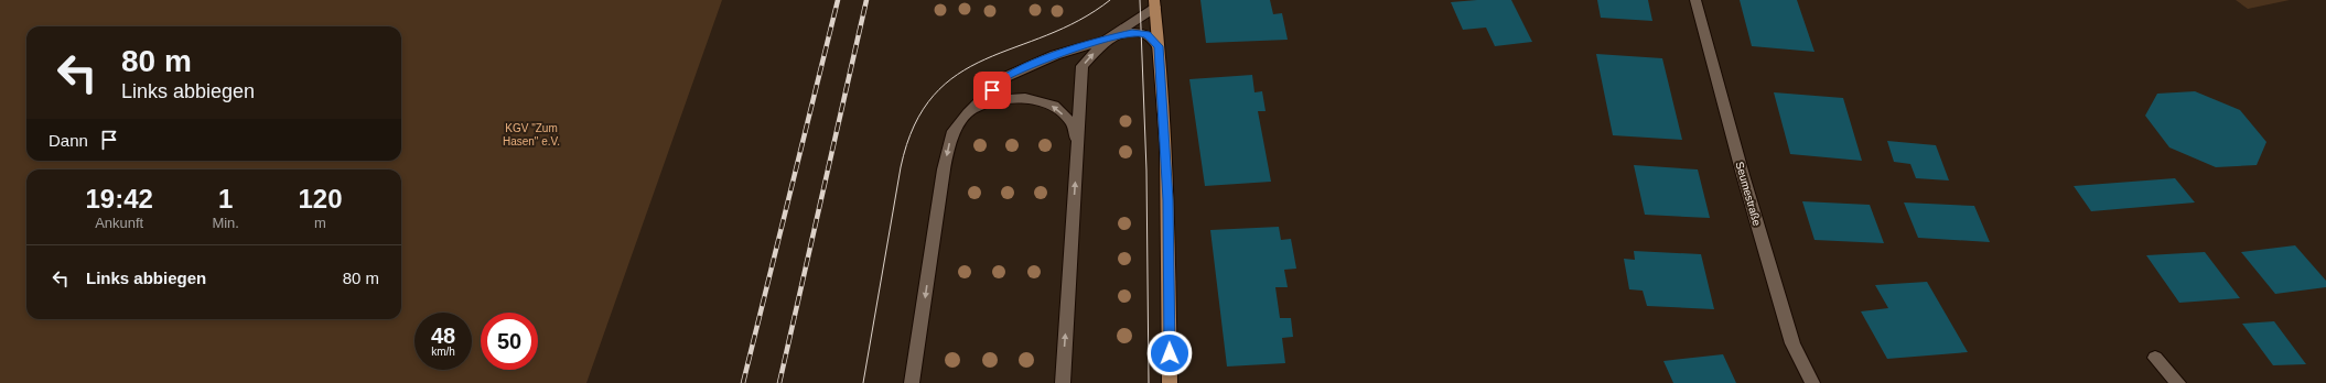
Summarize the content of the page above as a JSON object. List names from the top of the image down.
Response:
{
  "streets": {
    "street": ["Seumestraße"]
  },
  "parks": ["KGV \"Zum Hasen\" e.V."],
  "page": {
    "turn": ["80 m", "Links abbiegen"],
    "then": "Dann",
    "eta": [
      "19:42",
      "Ankunft",
      "1",
      "Min.",
      "120",
      "m"
    ],
    "list": [
      {
        "name": "Links abbiegen",
        "value": "80 m"
      }
    ],
    "speed": "48 km/h",
    "limit": "50"
  }
}
